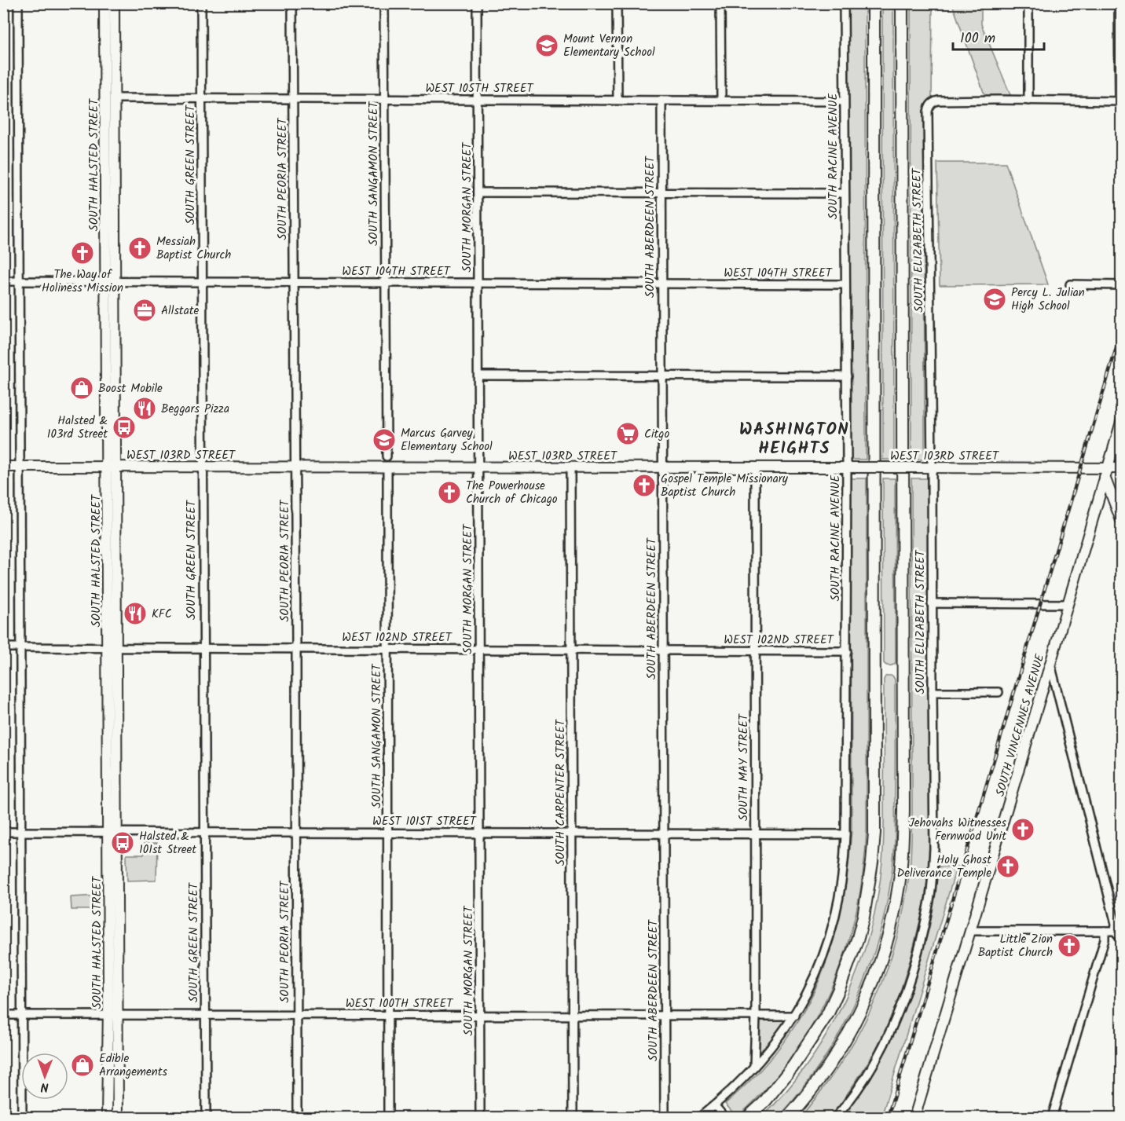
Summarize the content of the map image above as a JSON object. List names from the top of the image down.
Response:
{
  "streets": {
    "main road": ["SOUTH HALSTED STREET", "WEST 103RD STREET", "SOUTH VINCENNES AVENUE"],
    "street": [
      "WEST 105TH STREET",
      "SOUTH RACINE AVENUE",
      "SOUTH GREEN STREET",
      "SOUTH SANGAMON STREET",
      "SOUTH PEORIA STREET",
      "SOUTH MORGAN STREET",
      "SOUTH ABERDEEN STREET",
      "SOUTH ELIZABETH STREET",
      "WEST 104TH STREET",
      "WEST 102ND STREET",
      "SOUTH MAY STREET",
      "SOUTH CARPENTER STREET",
      "WEST 101ST STREET",
      "WEST 100TH STREET"
    ]
  },
  "crossings": [
    ["WEST 105TH STREET", "SOUTH RACINE AVENUE"],
    ["WEST 105TH STREET", "SOUTH HALSTED STREET"],
    ["WEST 105TH STREET", "SOUTH GREEN STREET"],
    ["WEST 105TH STREET", "SOUTH SANGAMON STREET"],
    ["WEST 105TH STREET", "SOUTH PEORIA STREET"],
    ["WEST 105TH STREET", "SOUTH MORGAN STREET"],
    ["WEST 105TH STREET", "SOUTH ABERDEEN STREET"],
    ["SOUTH RACINE AVENUE", "WEST 104TH STREET"],
    ["SOUTH RACINE AVENUE", "WEST 103RD STREET"],
    ["SOUTH RACINE AVENUE", "WEST 102ND STREET"],
    ["SOUTH RACINE AVENUE", "SOUTH MAY STREET"],
    ["SOUTH RACINE AVENUE", "WEST 101ST STREET"],
    ["SOUTH RACINE AVENUE", "WEST 100TH STREET"],
    ["SOUTH HALSTED STREET", "WEST 104TH STREET"],
    ["SOUTH HALSTED STREET", "WEST 103RD STREET"],
    ["SOUTH HALSTED STREET", "WEST 102ND STREET"],
    ["SOUTH HALSTED STREET", "WEST 101ST STREET"],
    ["SOUTH HALSTED STREET", "WEST 100TH STREET"],
    ["SOUTH GREEN STREET", "WEST 104TH STREET"],
    ["SOUTH GREEN STREET", "WEST 103RD STREET"],
    ["SOUTH GREEN STREET", "WEST 102ND STREET"],
    ["SOUTH GREEN STREET", "WEST 101ST STREET"],
    ["SOUTH GREEN STREET", "WEST 100TH STREET"],
    ["SOUTH SANGAMON STREET", "WEST 104TH STREET"],
    ["SOUTH SANGAMON STREET", "WEST 103RD STREET"],
    ["SOUTH SANGAMON STREET", "WEST 102ND STREET"],
    ["SOUTH SANGAMON STREET", "WEST 101ST STREET"],
    ["SOUTH SANGAMON STREET", "WEST 100TH STREET"],
    ["SOUTH PEORIA STREET", "WEST 104TH STREET"],
    ["SOUTH PEORIA STREET", "WEST 103RD STREET"],
    ["SOUTH PEORIA STREET", "WEST 102ND STREET"],
    ["SOUTH PEORIA STREET", "WEST 101ST STREET"],
    ["SOUTH PEORIA STREET", "WEST 100TH STREET"],
    ["SOUTH MORGAN STREET", "WEST 104TH STREET"],
    ["SOUTH MORGAN STREET", "WEST 103RD STREET"],
    ["SOUTH MORGAN STREET", "WEST 102ND STREET"],
    ["SOUTH MORGAN STREET", "WEST 101ST STREET"],
    ["SOUTH MORGAN STREET", "WEST 100TH STREET"],
    ["SOUTH ABERDEEN STREET", "WEST 104TH STREET"],
    ["SOUTH ABERDEEN STREET", "WEST 103RD STREET"],
    ["SOUTH ABERDEEN STREET", "WEST 102ND STREET"],
    ["SOUTH ABERDEEN STREET", "WEST 101ST STREET"],
    ["SOUTH ABERDEEN STREET", "WEST 100TH STREET"],
    ["SOUTH ELIZABETH STREET", "WEST 103RD STREET"],
    ["WEST 103RD STREET", "SOUTH VINCENNES AVENUE"],
    ["WEST 103RD STREET", "SOUTH MAY STREET"],
    ["WEST 103RD STREET", "SOUTH CARPENTER STREET"],
    ["WEST 102ND STREET", "SOUTH MAY STREET"],
    ["WEST 102ND STREET", "SOUTH CARPENTER STREET"],
    ["SOUTH MAY STREET", "WEST 101ST STREET"],
    ["SOUTH MAY STREET", "WEST 100TH STREET"],
    ["SOUTH CARPENTER STREET", "WEST 101ST STREET"],
    ["SOUTH CARPENTER STREET", "WEST 100TH STREET"]
  ],
  "districts": ["WASHINGTON HEIGHTS"],
  "places": {
    "school or university": ["Mount Vernon Elementary School", "Percy L. Julian High School", "Marcus Garvey Elementary School"],
    "church": [
      "Messiah Baptist Church",
      "The Way of Holiness Mission",
      "Gospel Temple Missionary Baptist Church",
      "The Powerhouse Church of Chicago",
      "Jehovahs Witnesses Fernwood Unit",
      "Holy Ghost Deliverance Temple",
      "Little Zion Baptist Church"
    ],
    "office": ["Allstate"],
    "shop": ["Boost Mobile", "Edible Arrangements"],
    "restaurant": ["Beggars Pizza", "KFC"],
    "bus stop": ["Halsted & 103rd Street", "Halsted & 101st Street"],
    "supermarket": ["Citgo"]
  },
  "scale_bar": "100 m",
  "north": "bottom"
}
